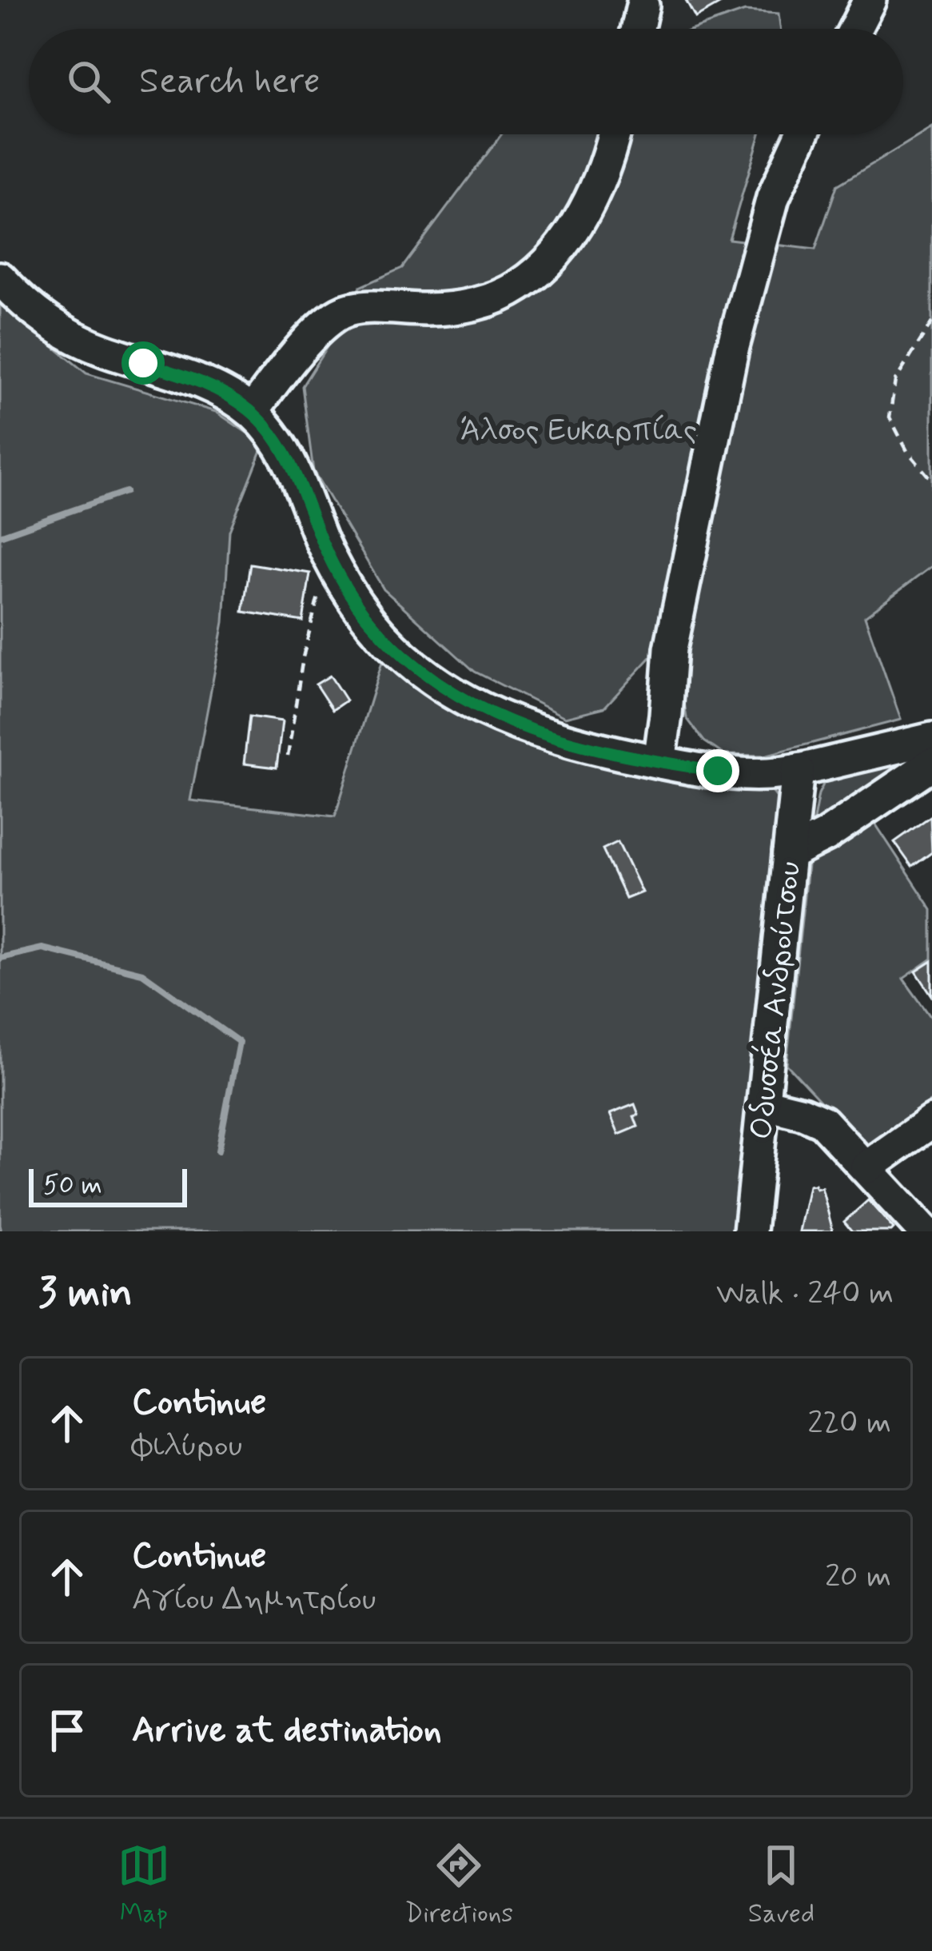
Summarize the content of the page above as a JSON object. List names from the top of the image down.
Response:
{
  "streets": {
    "street": ["Οδυσσέα Ανδρούτσου"]
  },
  "parks": ["Άλσος Ευκαρπίας"],
  "scale_bar": "50 m",
  "page": {
    "search": "Search here",
    "scale": "50 m",
    "heading": ["3 min", "Walk · 240 m"],
    "list": [
      ["Continue", "Φιλύρου", "220 m"],
      ["Continue", "Αγίου Δημητρίου", "20 m"],
      "Arrive at destination"
    ],
    "nav": ["Map", "Directions", "Saved"]
  }
}
